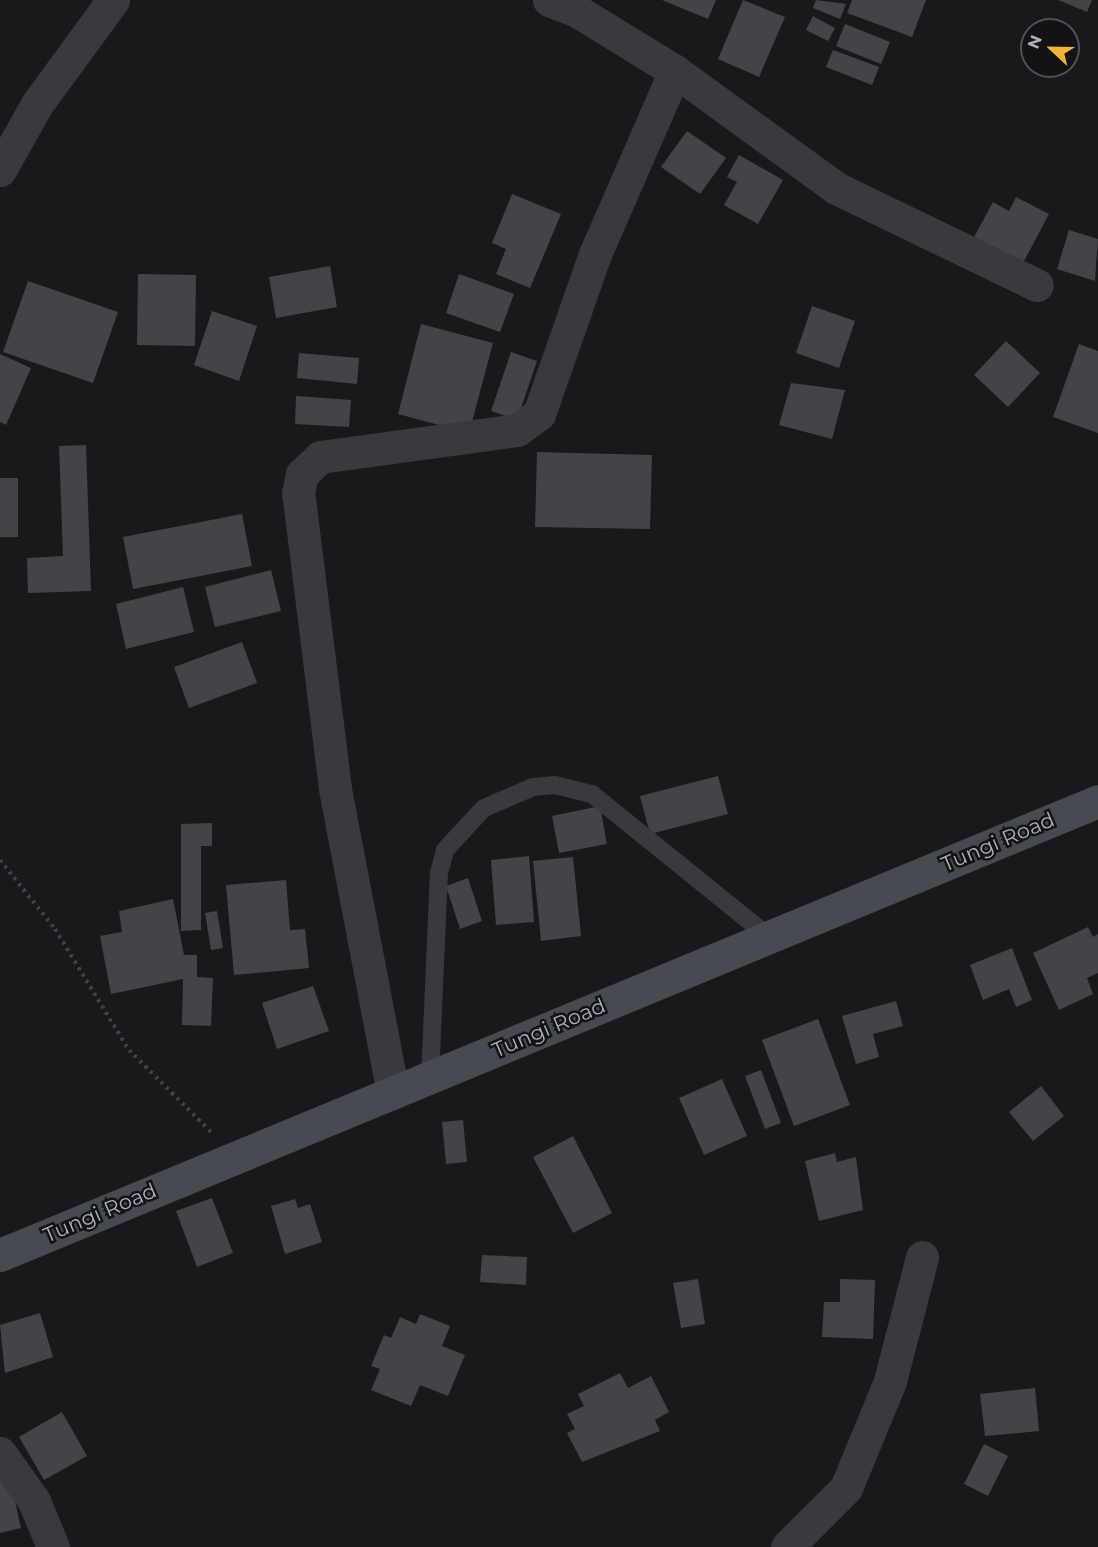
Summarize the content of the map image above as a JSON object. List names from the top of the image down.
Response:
{
  "streets": {
    "main road": ["Tungi Road"]
  },
  "north": "left"
}
